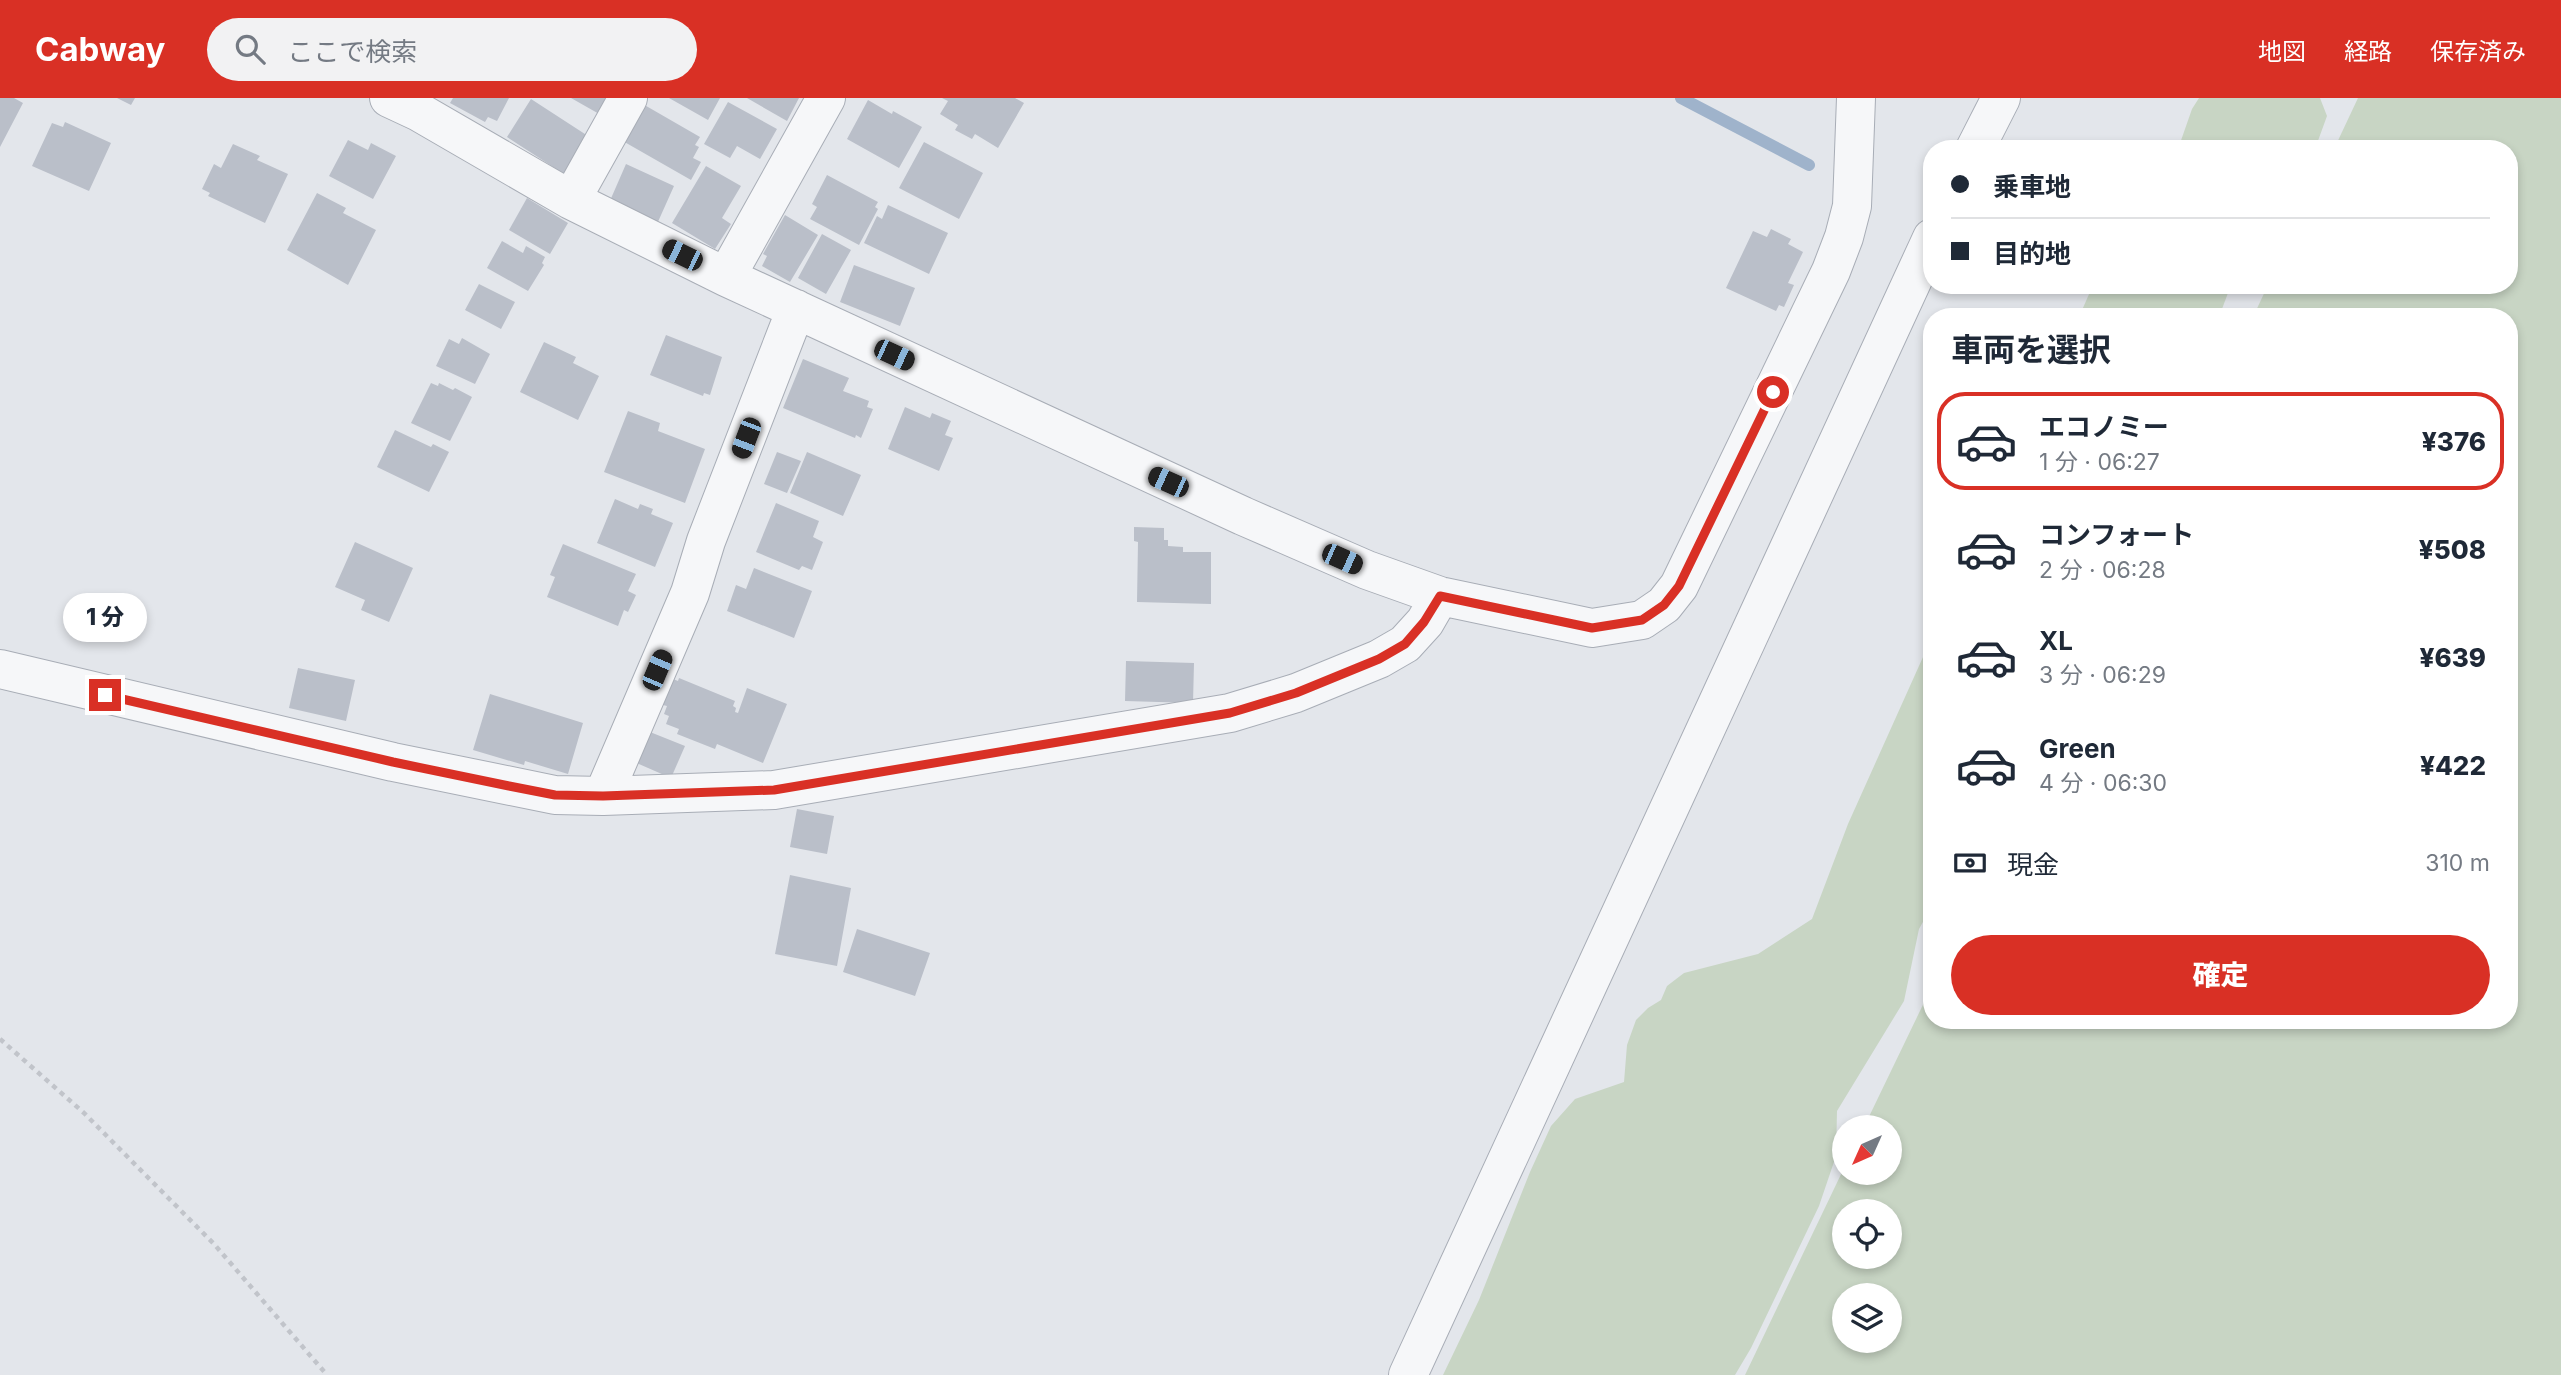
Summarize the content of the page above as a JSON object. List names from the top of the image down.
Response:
{
  "north": "bottom left",
  "page": {
    "header": "Cabway",
    "search": "ここで検索",
    "nav": ["地図", "経路", "保存済み"],
    "banner": ["乗車地", "目的地"],
    "heading": "車両を選択",
    "list": [
      {
        "name": "エコノミー",
        "note": "1 分 · 06:27",
        "value": "¥376"
      },
      {
        "name": "コンフォート",
        "note": "2 分 · 06:28",
        "value": "¥508"
      },
      {
        "name": "XL",
        "note": "3 分 · 06:29",
        "value": "¥639"
      },
      {
        "name": "Green",
        "note": "4 分 · 06:30",
        "value": "¥422"
      }
    ],
    "bubble": "1 分",
    "pay": ["現金", "310 m"],
    "buttons": "確定"
  }
}
